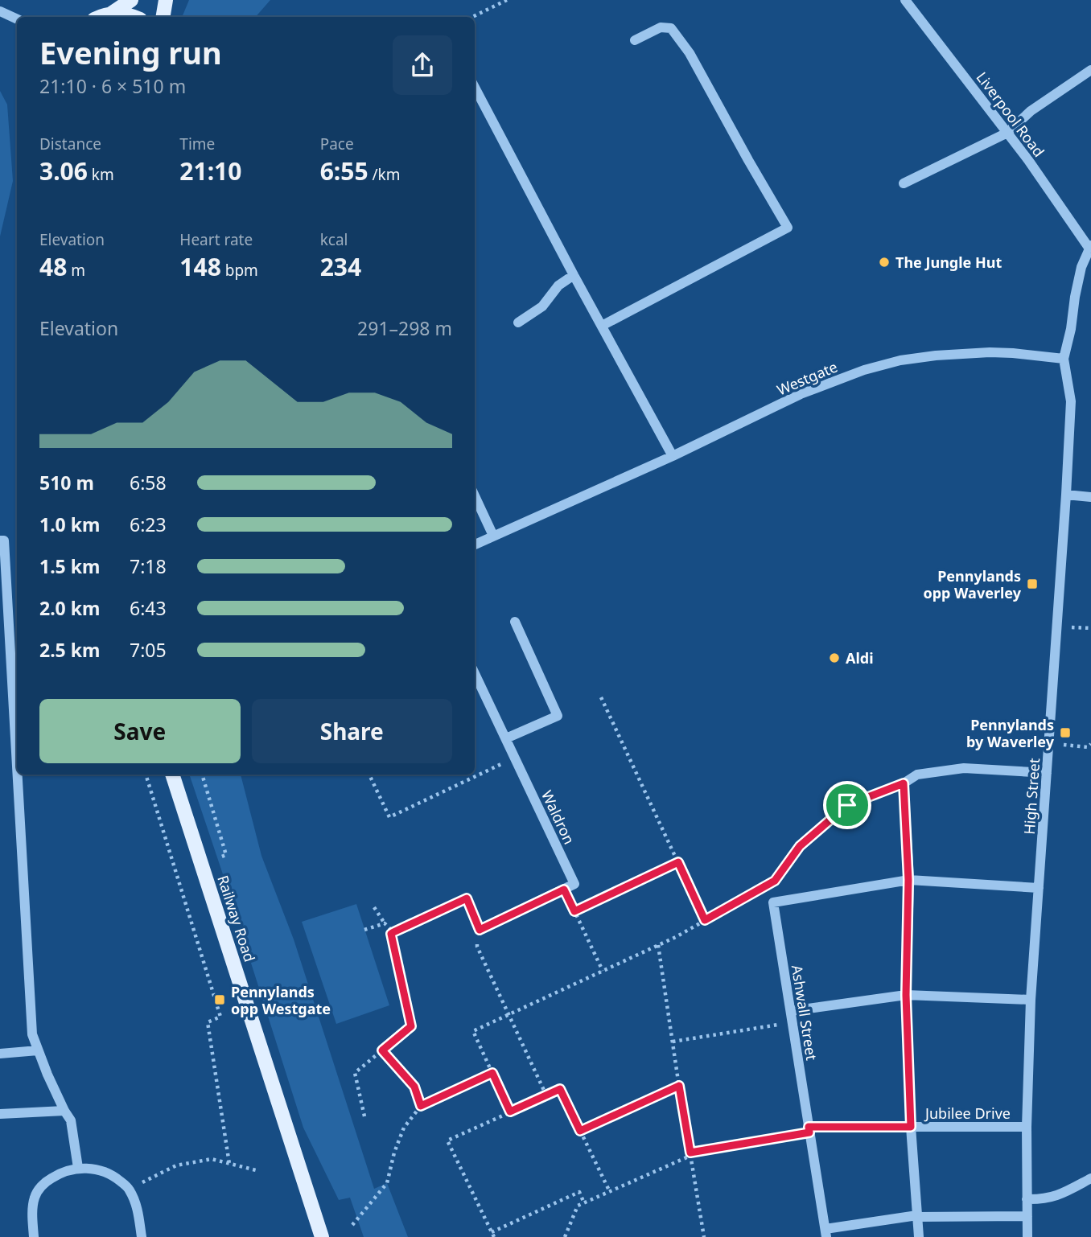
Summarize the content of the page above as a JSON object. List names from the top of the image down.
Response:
{
  "streets": {
    "main road": ["Railway Road"],
    "street": [
      "Liverpool Road",
      "Westgate",
      "High Street",
      "Waldron",
      "Ashwall Street",
      "Jubilee Drive"
    ]
  },
  "crossings": [
    ["Westgate", "High Street"],
    ["High Street", "Jubilee Drive"],
    ["Ashwall Street", "Jubilee Drive"]
  ],
  "places": {
    "other": ["The Jungle Hut", "Aldi"],
    "transit": ["Pennylands opp Waverley", "Pennylands by Waverley", "Pennylands opp Westgate"]
  },
  "page": {
    "heading": ["Evening run", "21:10 · 6 × 510 m"],
    "stats": [
      ["Distance", "3.06 km"],
      ["Time", "21:10"],
      ["Pace", "6:55 /km"],
      ["Elevation", "48 m"],
      ["Heart rate", "148 bpm"],
      ["kcal", "234"]
    ],
    "chart": ["Elevation", "291–298 m"],
    "list": [
      {
        "name": "510 m",
        "note": "6:58"
      },
      {
        "name": "1.0 km",
        "note": "6:23"
      },
      {
        "name": "1.5 km",
        "note": "7:18"
      },
      {
        "name": "2.0 km",
        "note": "6:43"
      },
      {
        "name": "2.5 km",
        "note": "7:05"
      }
    ],
    "buttons": ["Save", "Share"]
  }
}
